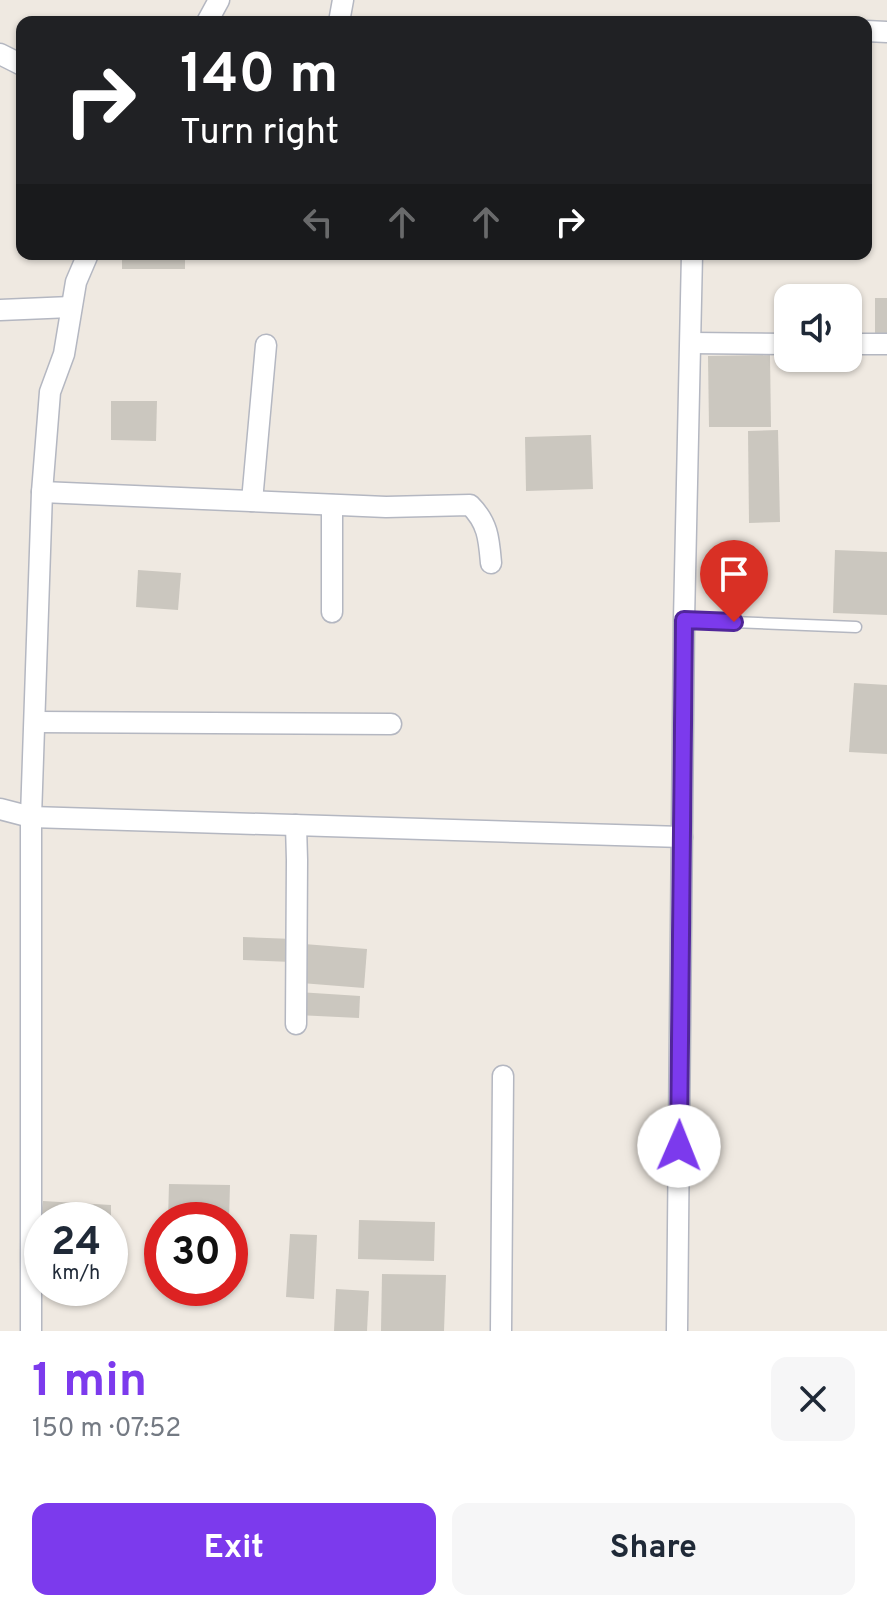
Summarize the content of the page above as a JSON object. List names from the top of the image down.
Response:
{
  "page": {
    "turn": ["140 m", "Turn right"],
    "speed": "24 km/h",
    "limit": "30",
    "heading": ["1 min", "150 m · 07:52"],
    "buttons": ["Exit", "Share"]
  }
}
